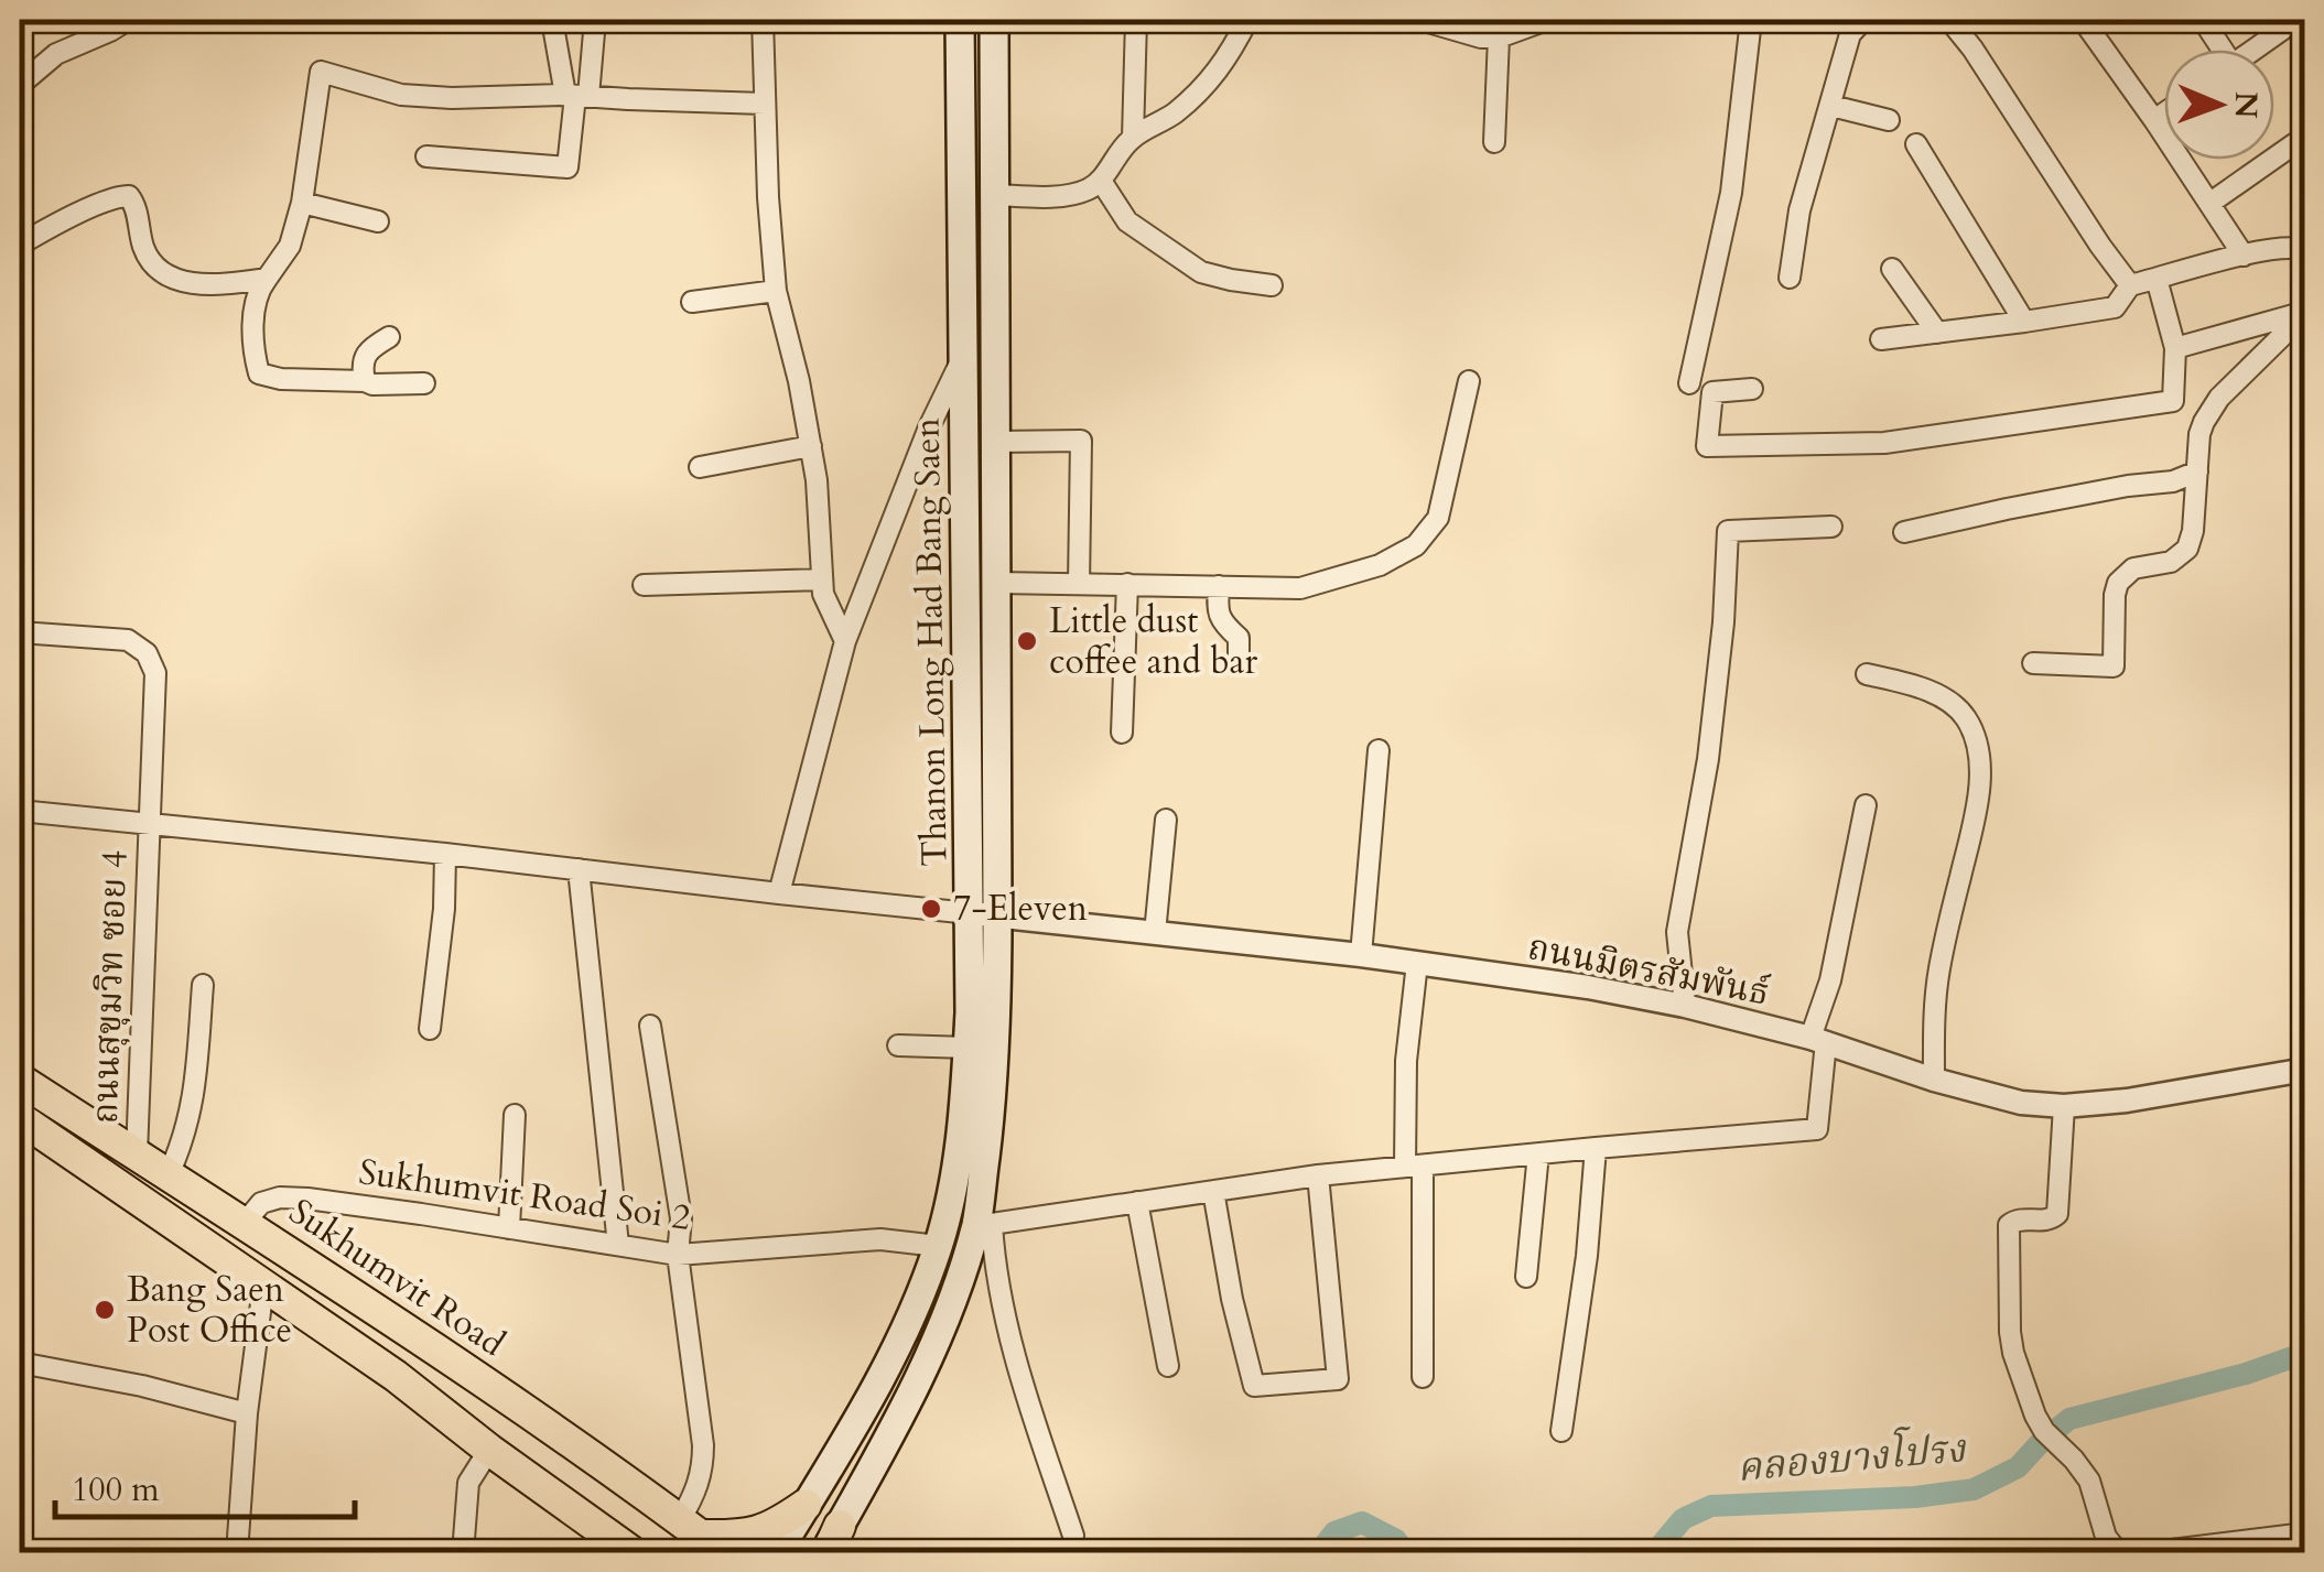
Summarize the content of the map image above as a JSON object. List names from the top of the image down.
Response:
{
  "streets": {
    "main road": ["Thanon Long Had Bang Saen", "Sukhumvit Road"],
    "street": ["ถนนมิตรสัมพันธ์", "ถนนสุขุมวิท ซอย 4", "Sukhumvit Road Soi 2"]
  },
  "crossings": [
    ["Thanon Long Had Bang Saen", "ถนนมิตรสัมพันธ์"],
    ["Thanon Long Had Bang Saen", "Sukhumvit Road Soi 2"],
    ["ถนนสุขุมวิท ซอย 4", "Sukhumvit Road"],
    ["Sukhumvit Road Soi 2", "Sukhumvit Road"]
  ],
  "water": ["คลองบางโปรง"],
  "places": ["Little dust coffee and bar", "7-Eleven", "Bang Saen Post Office"],
  "scale_bar": "100 m",
  "north": "right"
}
